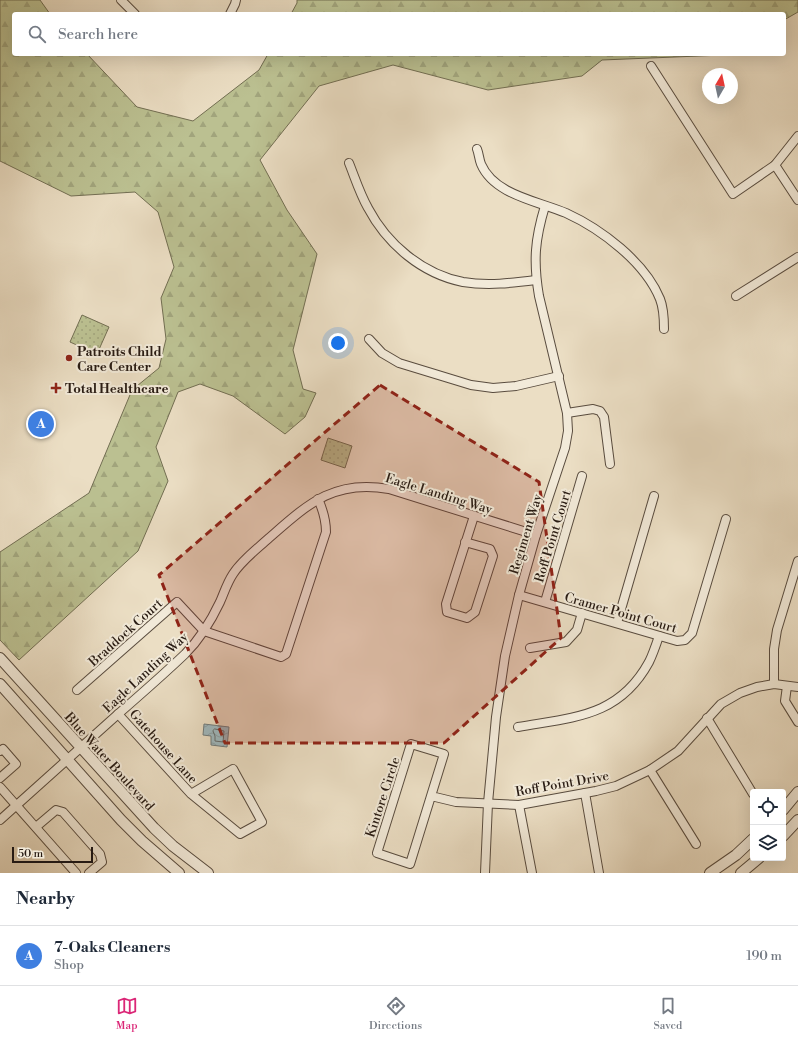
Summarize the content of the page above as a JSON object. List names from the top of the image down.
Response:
{
  "streets": {
    "street": [
      "Eagle Landing Way",
      "Regiment Way",
      "Roff Point Court",
      "Cramer Point Court",
      "Braddock Court",
      "Gatehouse Lane",
      "Blue Water Boulevard",
      "Roff Point Drive",
      "Kintore Circle"
    ]
  },
  "crossings": [
    ["Eagle Landing Way", "Regiment Way"],
    ["Eagle Landing Way", "Braddock Court"],
    ["Eagle Landing Way", "Gatehouse Lane"],
    ["Eagle Landing Way", "Blue Water Boulevard"],
    ["Regiment Way", "Cramer Point Court"],
    ["Regiment Way", "Roff Point Drive"],
    ["Roff Point Court", "Cramer Point Court"]
  ],
  "places": {
    "other": ["Patroits Child Care Center"],
    "health": ["Total Healthcare"]
  },
  "scale_bar": "50 m",
  "north": "top",
  "page": {
    "search": "Search here",
    "pins": "A",
    "scale": "50 m",
    "heading": "Nearby",
    "list": [
      {
        "mark": "A",
        "name": "7-Oaks Cleaners",
        "note": "Shop",
        "value": "190 m"
      }
    ],
    "nav": ["Map", "Directions", "Saved"]
  }
}
